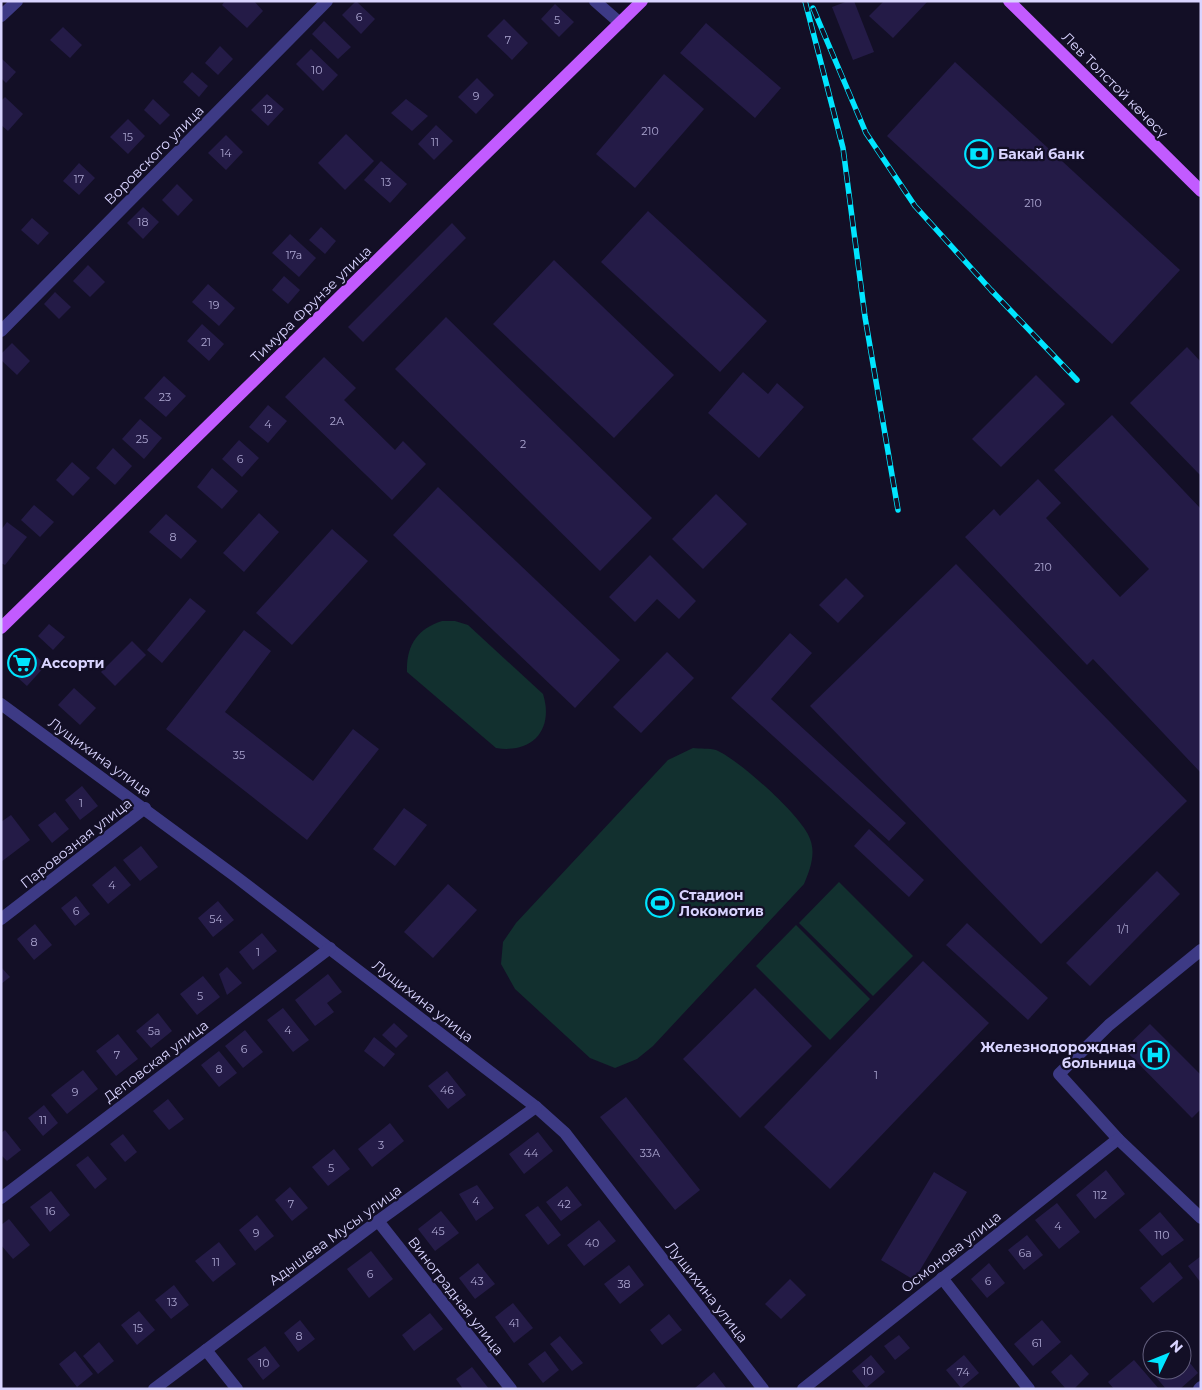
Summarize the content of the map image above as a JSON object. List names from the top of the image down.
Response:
{
  "streets": {
    "main road": ["Лев Толстой көчөсү", "Тимура Фрунзе улица"],
    "street": [
      "Воровского улица",
      "Лущихина улица",
      "Паровозная улица",
      "Деповская улица",
      "Адышева Мусы улица",
      "Осмонова улица",
      "Виноградная улица"
    ]
  },
  "crossings": [
    ["Лущихина улица", "Паровозная улица"],
    ["Лущихина улица", "Деповская улица"],
    ["Лущихина улица", "Адышева Мусы улица"],
    ["Адышева Мусы улица", "Виноградная улица"]
  ],
  "places": {
    "bank": ["Бакай банк"],
    "supermarket": ["Ассорти"],
    "sports": ["Стадион Локомотив"],
    "hospital": ["Железнодорождная больница"]
  },
  "house_numbers": [
    "6",
    "5",
    "7",
    "10",
    "9",
    "12",
    "210",
    "15",
    "11",
    "14",
    "17",
    "13",
    "210",
    "18",
    "17а",
    "19",
    "21",
    "23",
    "2А",
    "4",
    "25",
    "2",
    "6",
    "8",
    "210",
    "35",
    "1",
    "4",
    "6",
    "54",
    "1/1",
    "8",
    "1",
    "5",
    "4",
    "5а",
    "6",
    "7",
    "8",
    "1",
    "46",
    "9",
    "11",
    "3",
    "44",
    "33А",
    "5",
    "112",
    "4",
    "7",
    "42",
    "16",
    "4",
    "45",
    "9",
    "110",
    "40",
    "6а",
    "11",
    "6",
    "43",
    "6",
    "38",
    "13",
    "41",
    "15",
    "8",
    "61",
    "10",
    "10",
    "74"
  ],
  "north": "top right"
}
